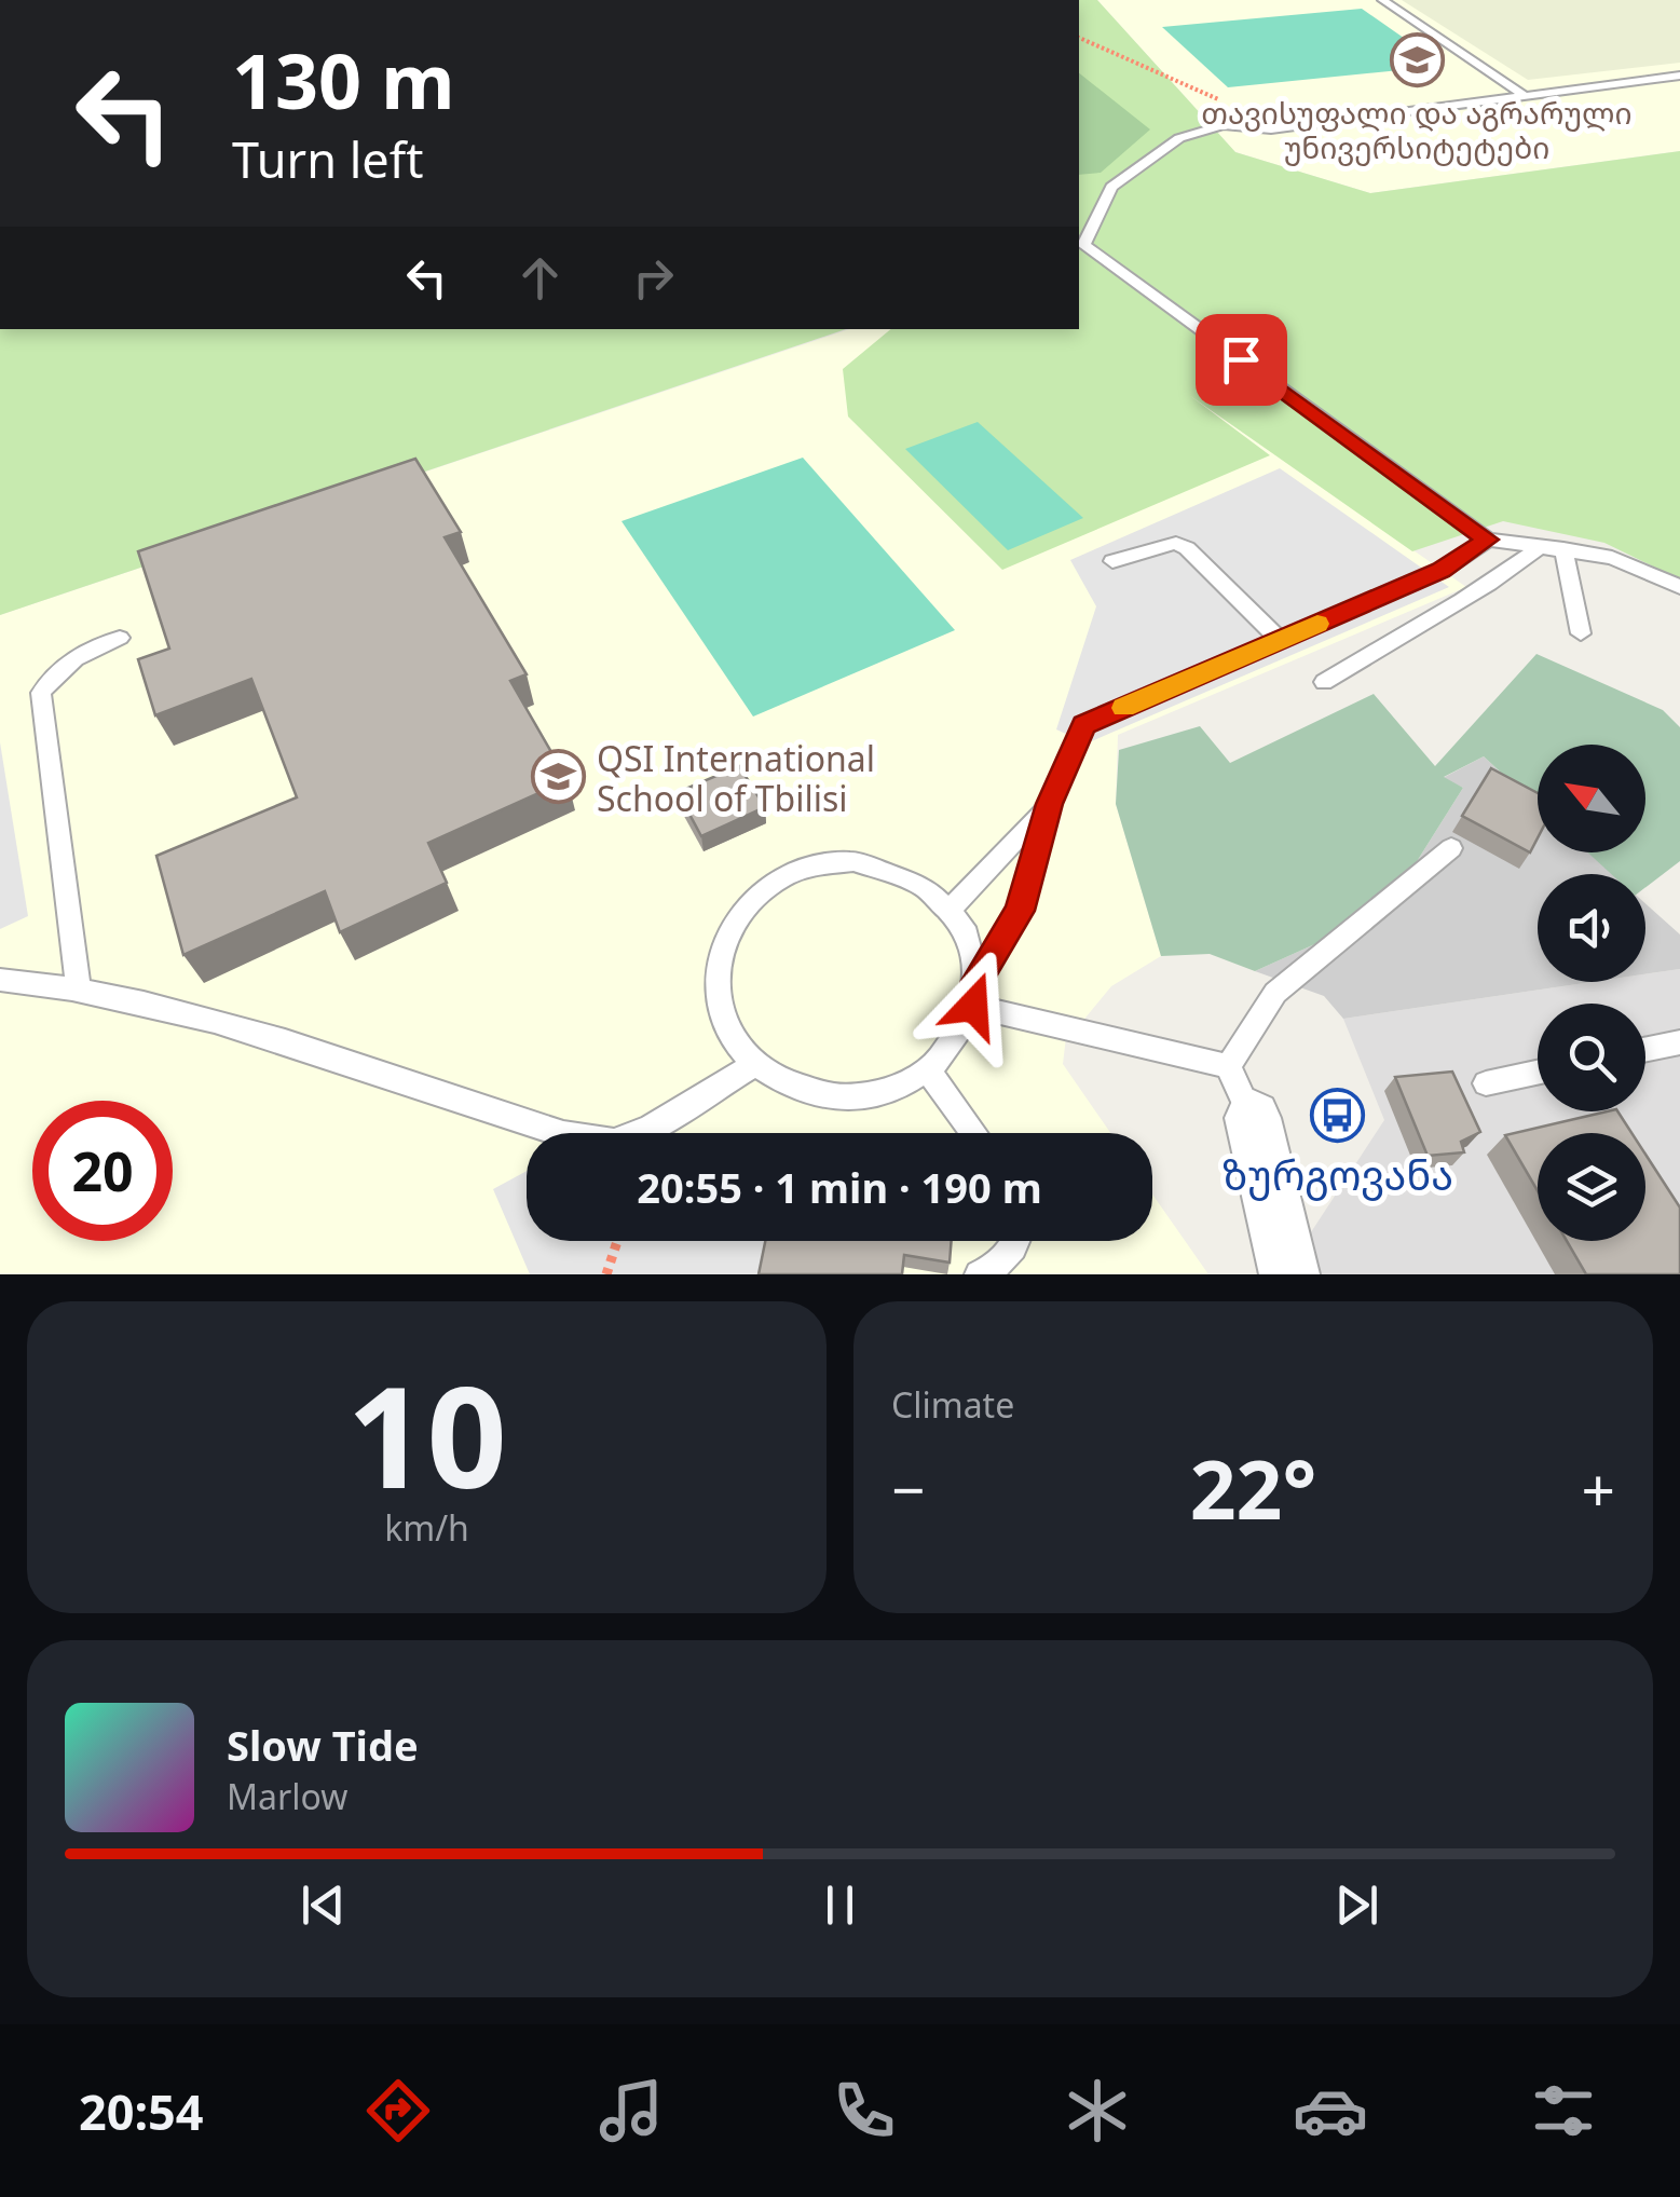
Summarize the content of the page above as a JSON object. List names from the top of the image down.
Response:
{
  "places": {
    "school or university": ["თავისუფალი და აგრარული უნივერსიტეტები", "QSI International School of Tbilisi"],
    "bus stop": ["ზურგოვანა"]
  },
  "north": "top left",
  "page": {
    "turn": ["130 m", "Turn left"],
    "limit": "20",
    "trip": "20:55 · 1 min · 190 m",
    "tile": [
      ["10", "km/h"],
      "Climate"
    ],
    "heat": ["−", "22°", "+"],
    "song": ["Slow Tide", "Marlow"],
    "tabs": "20:54"
  }
}
